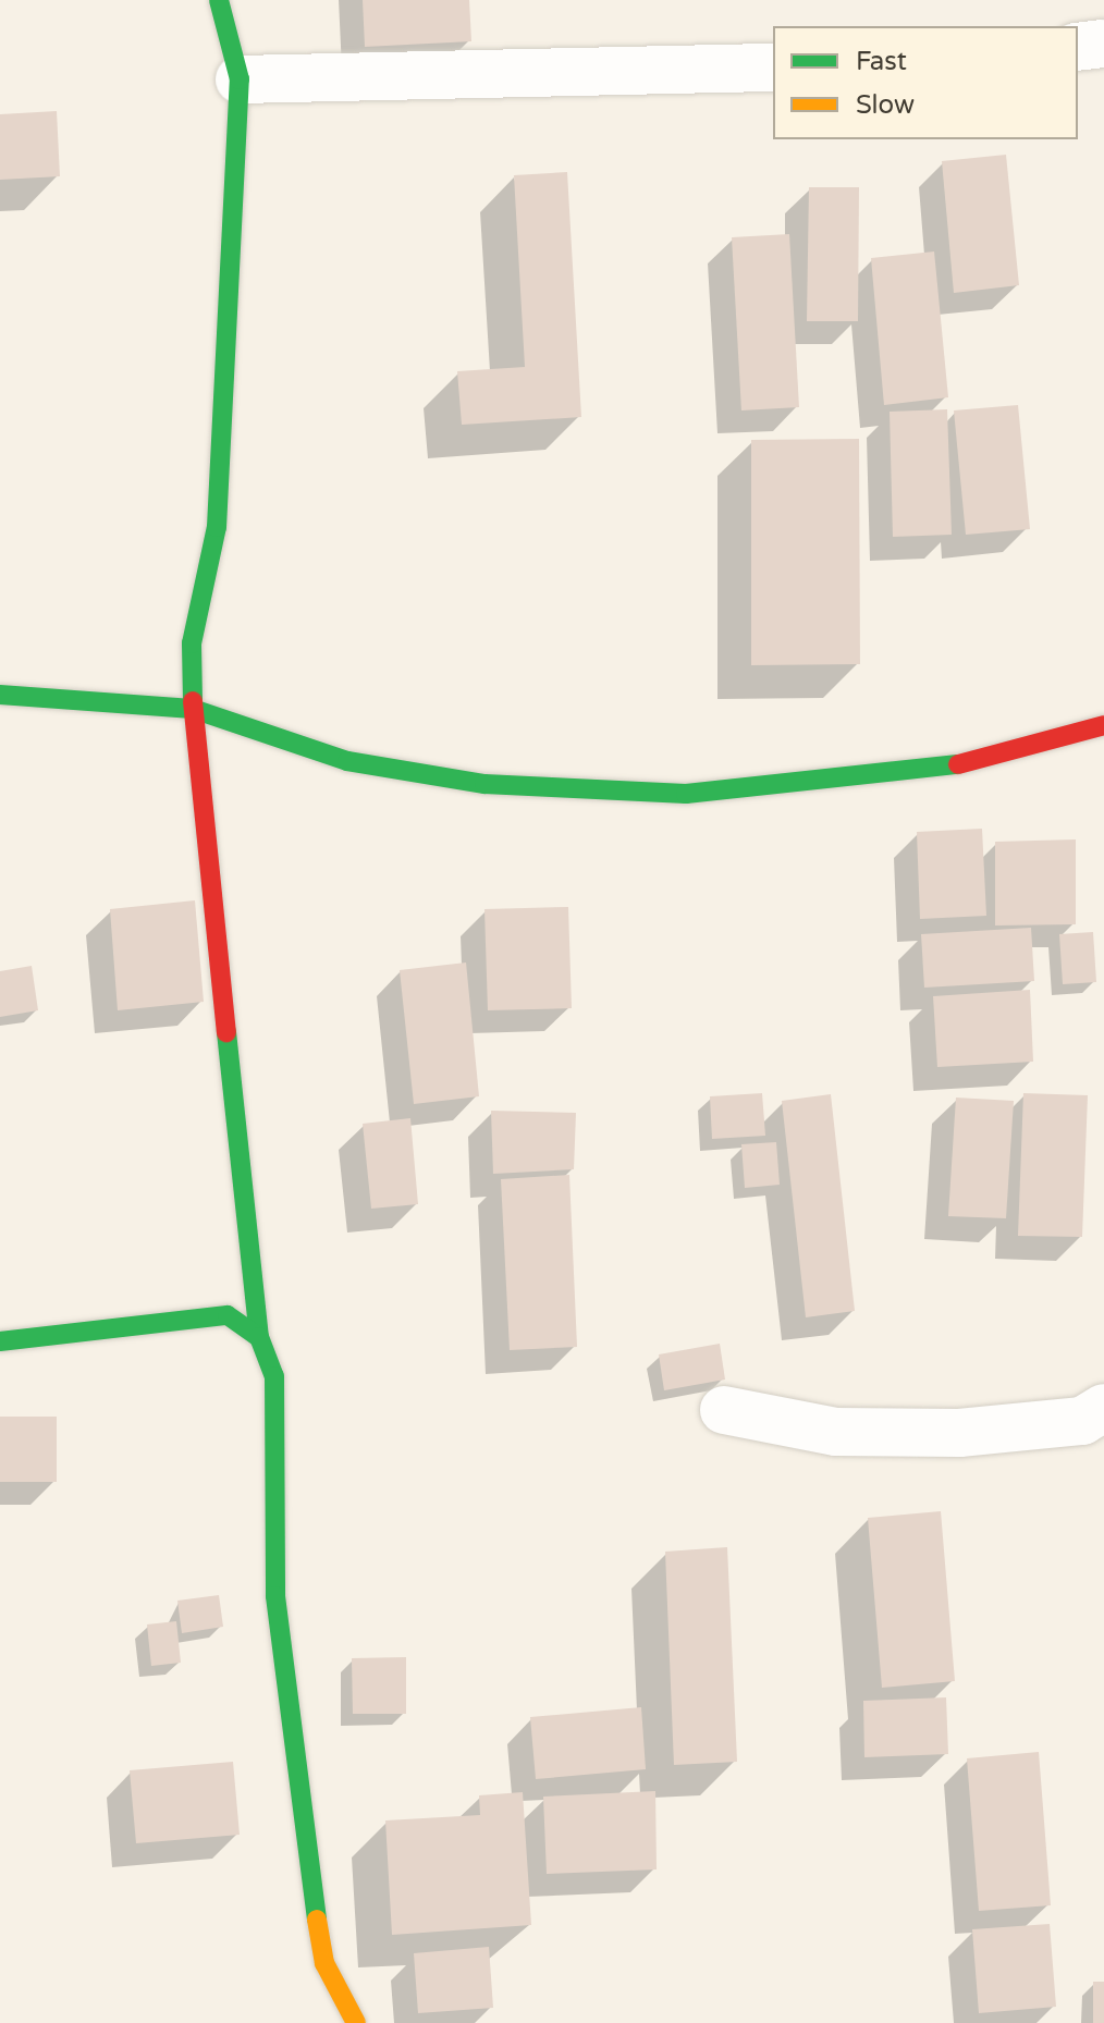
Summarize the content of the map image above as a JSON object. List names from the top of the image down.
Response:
{
  "legend": ["Fast", "Slow"]
}
